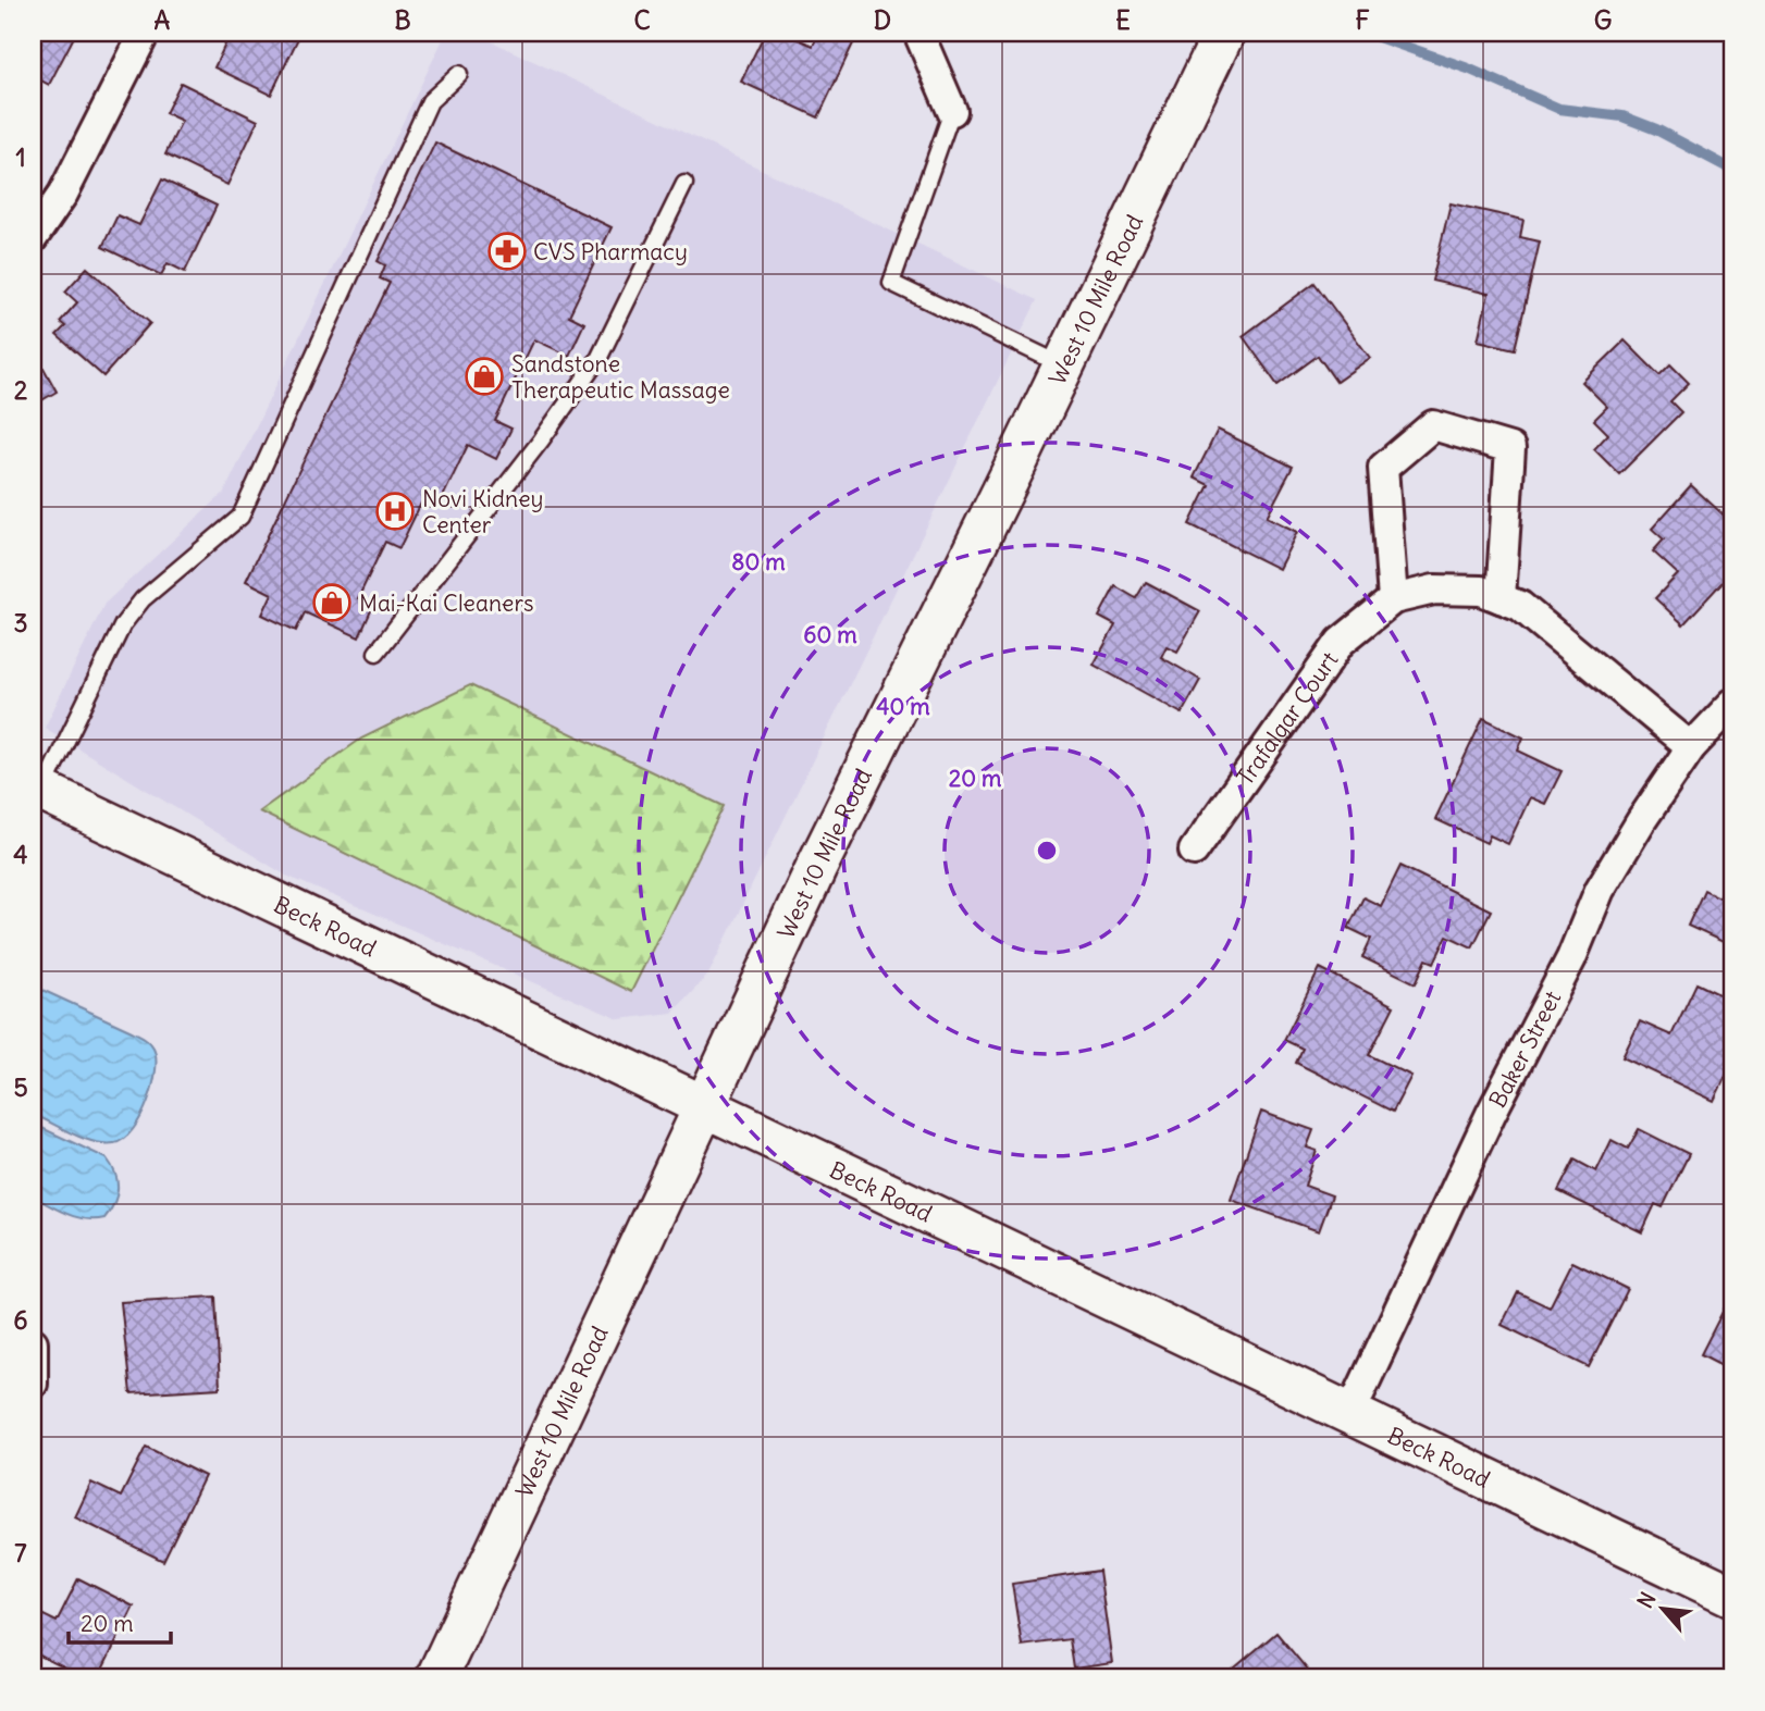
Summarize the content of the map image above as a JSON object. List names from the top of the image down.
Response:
{
  "streets": {
    "main road": ["West 10 Mile Road", "Beck Road"],
    "street": ["Trafalgar Court", "Baker Street"]
  },
  "crossings": [
    ["West 10 Mile Road", "Beck Road"],
    ["Trafalgar Court", "Baker Street"],
    ["Beck Road", "Baker Street"]
  ],
  "places": {
    "pharmacy": ["CVS Pharmacy"],
    "shop": ["Sandstone Therapeutic Massage", "Mai-Kai Cleaners"],
    "hospital": ["Novi Kidney Center"]
  },
  "scale_bar": "20 m",
  "north": "top left",
  "grid": {
    "columns": [
      "A",
      "B",
      "C",
      "D",
      "E",
      "F",
      "G"
    ],
    "rows": [
      "1",
      "2",
      "3",
      "4",
      "5",
      "6",
      "7"
    ]
  },
  "rings": [
    "80 m",
    "60 m",
    "40 m",
    "20 m"
  ]
}
